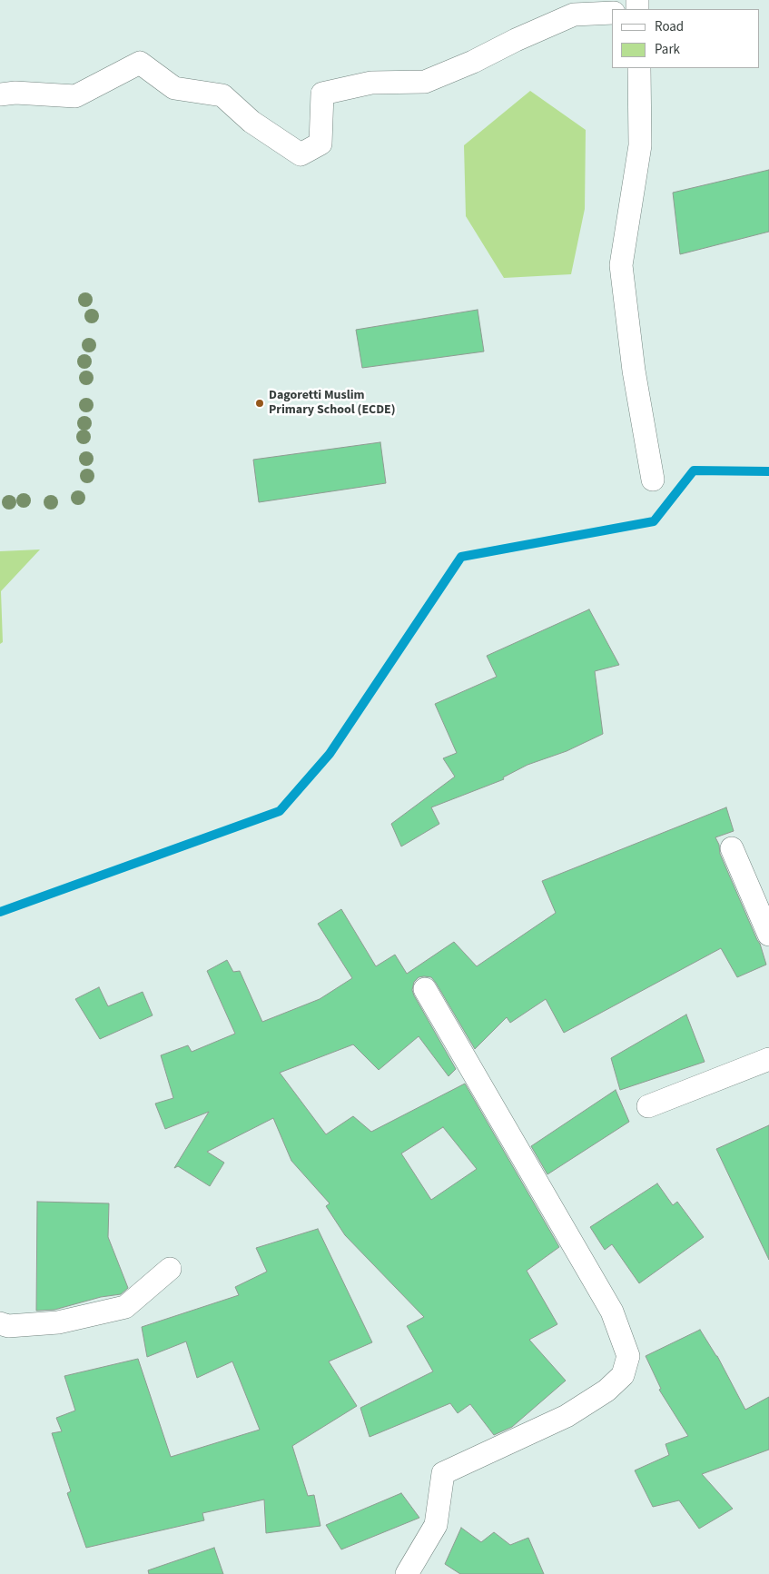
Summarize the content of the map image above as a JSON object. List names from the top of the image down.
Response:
{
  "places": ["Dagoretti Muslim Primary School (ECDE)"],
  "legend": ["Road", "Park"]
}
